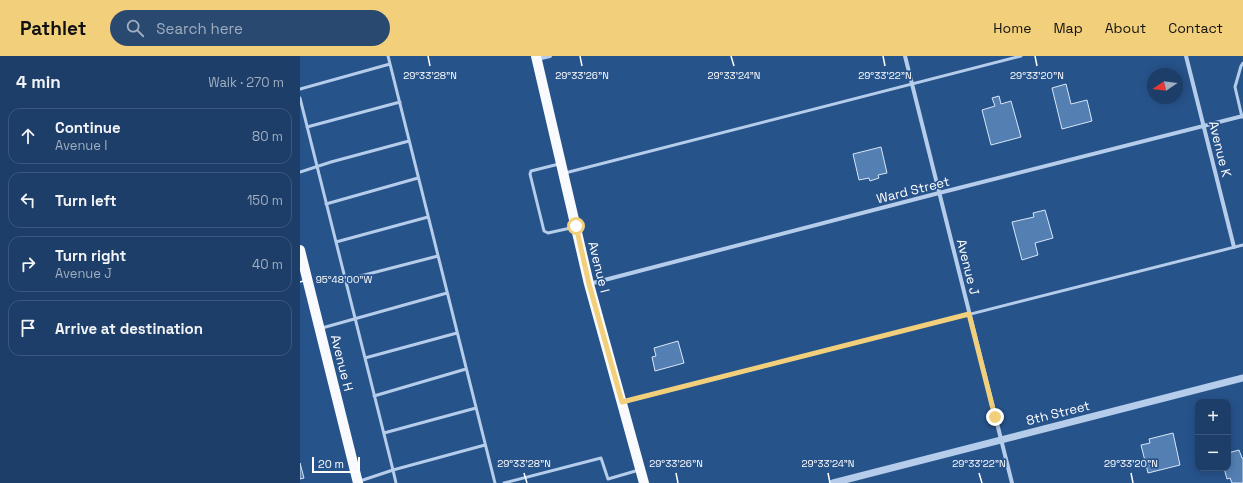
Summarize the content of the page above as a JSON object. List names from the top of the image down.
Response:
{
  "streets": {
    "main road": ["Avenue I", "Avenue H"],
    "street": [
      "Avenue K",
      "Ward Street",
      "Avenue J",
      "8th Street"
    ]
  },
  "crossings": [
    ["Avenue K", "Ward Street"],
    ["Ward Street", "Avenue I"],
    ["Ward Street", "Avenue J"],
    ["Avenue J", "8th Street"]
  ],
  "scale_bar": "20 m",
  "north": "left",
  "page": {
    "header": "Pathlet",
    "search": "Search here",
    "nav": [
      "Home",
      "Map",
      "About",
      "Contact"
    ],
    "heading": ["4 min", "Walk · 270 m"],
    "list": [
      ["Continue", "Avenue I", "80 m"],
      ["Turn left", "150 m"],
      ["Turn right", "Avenue J", "40 m"],
      "Arrive at destination"
    ],
    "map_buttons": ["+", "−"],
    "scale": "20 m"
  },
  "coordinates": [
    "29°33'28\"N",
    "29°33'26\"N",
    "29°33'24\"N",
    "29°33'22\"N",
    "29°33'20\"N",
    "95°48'00\"W"
  ]
}
